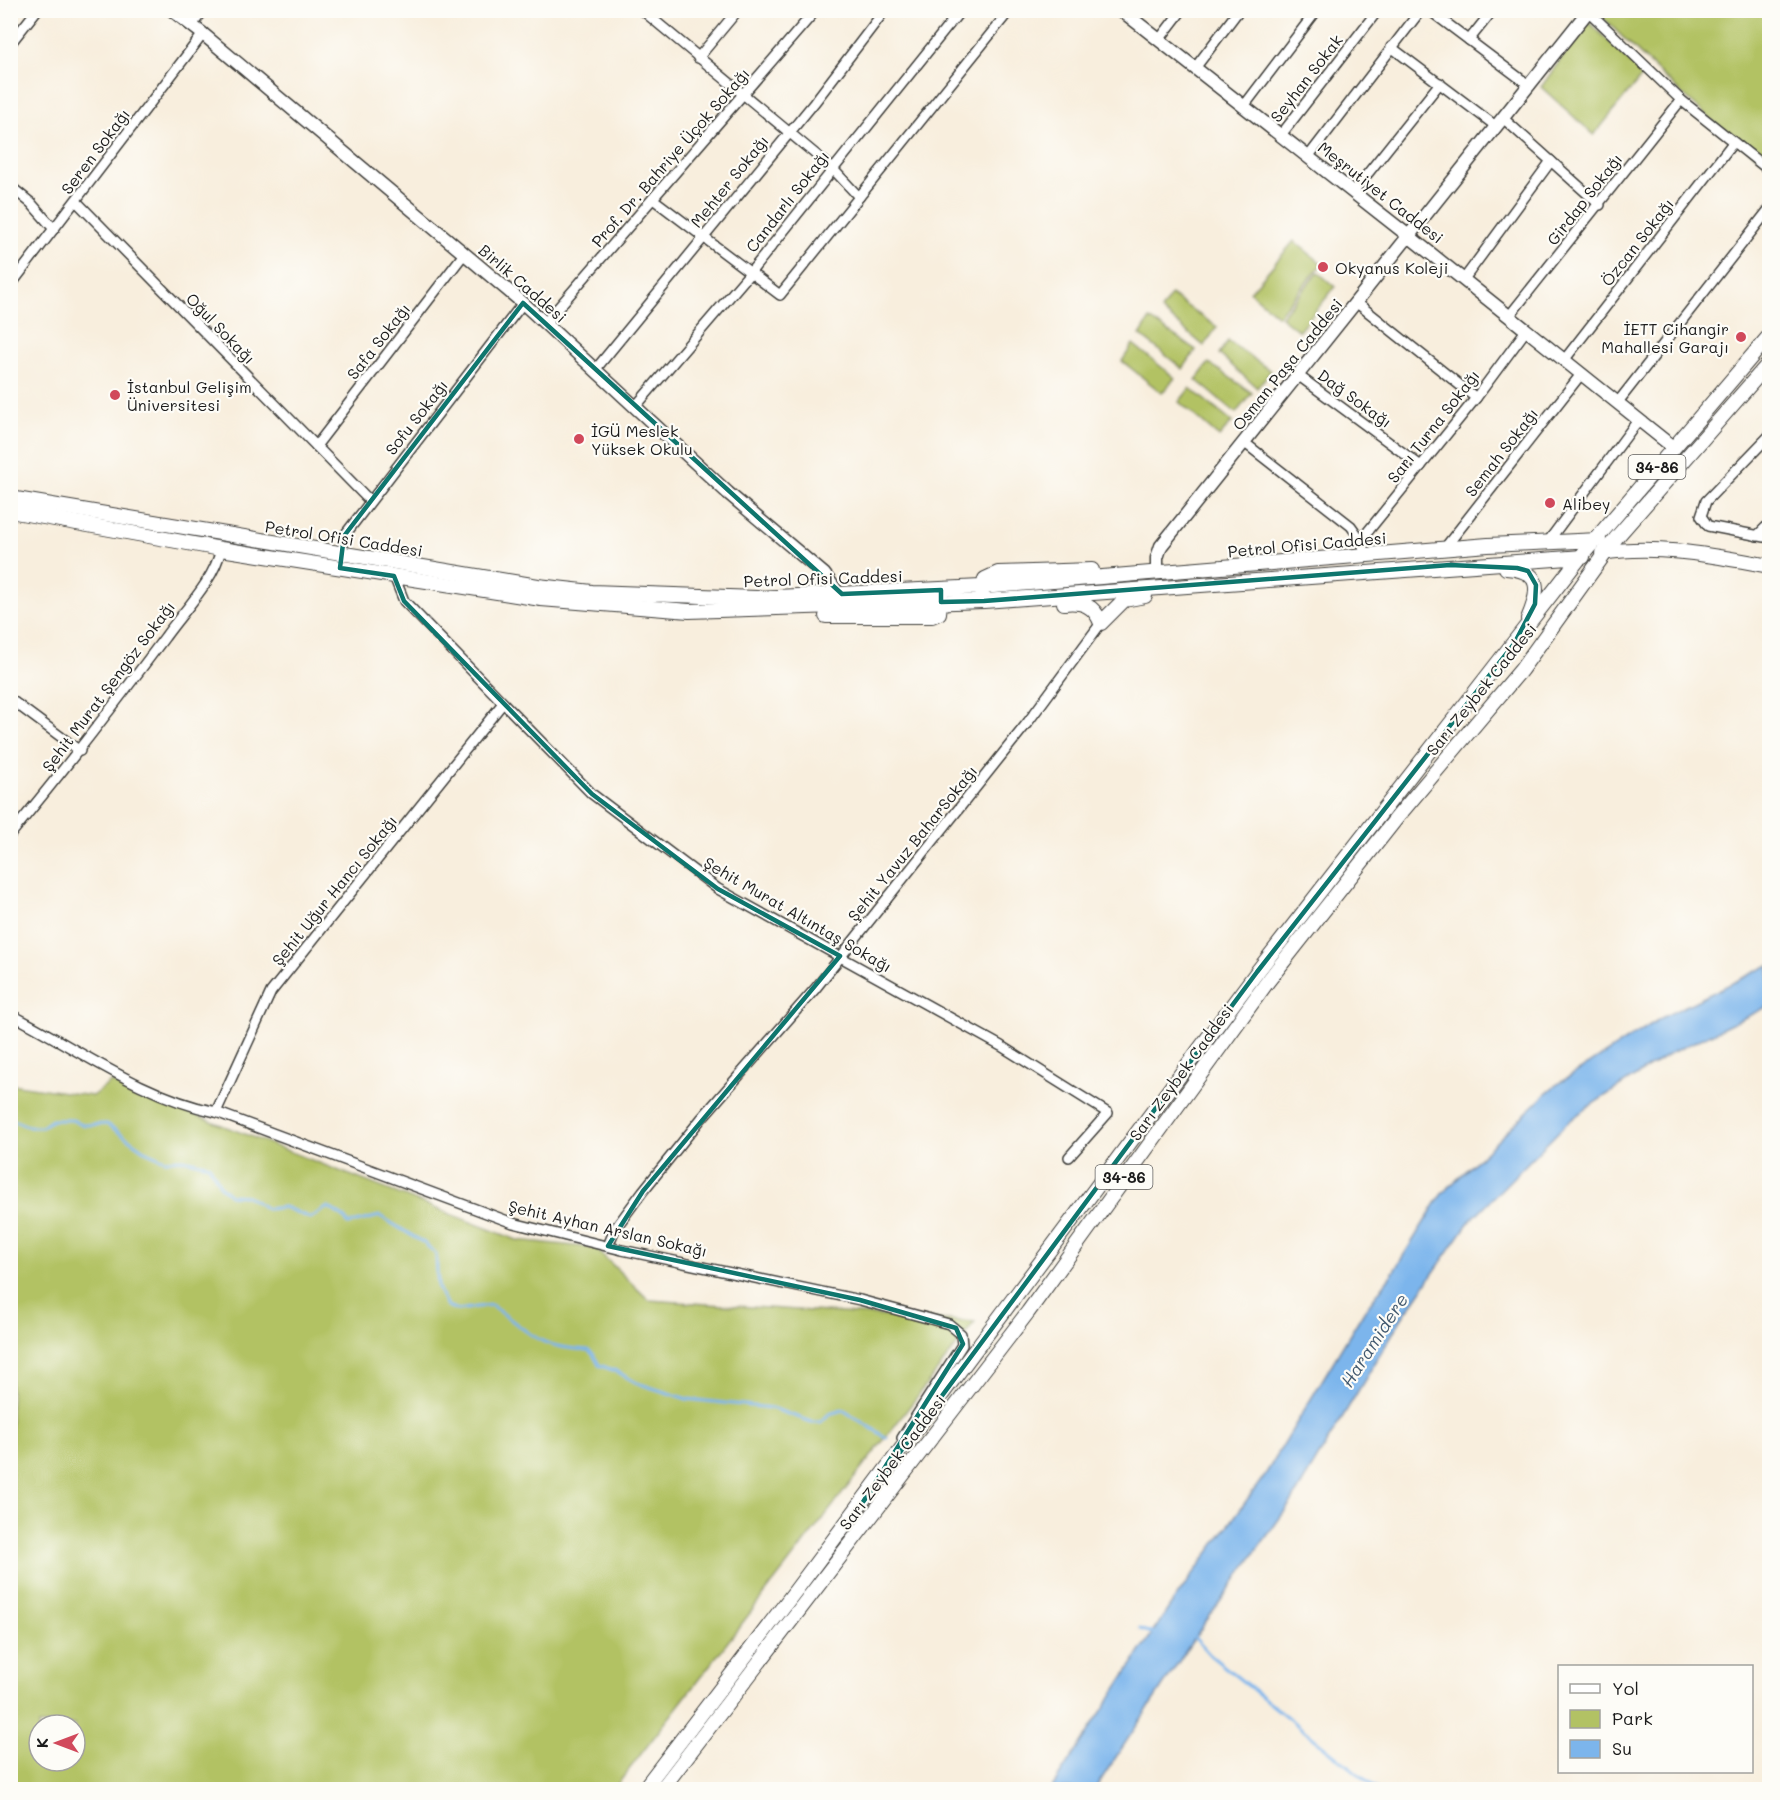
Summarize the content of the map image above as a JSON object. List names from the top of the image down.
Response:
{
  "streets": {
    "main road": [
      "Meşrutiyet Caddesi",
      "Birlik Caddesi",
      "Osman Paşa Caddesi",
      "34-86",
      "Petrol Ofisi Caddesi",
      "Sarı Zeybek Caddesi"
    ],
    "street": [
      "Seyhan Sokak",
      "Seren Sokağı",
      "Prof. Dr. Bahriye Üçok Sokağı",
      "Mehter Sokağı",
      "Girdap Sokağı",
      "Candarlı Sokağı",
      "Özcan Sokağı",
      "Oğul Sokağı",
      "Safa Sokağı",
      "Dağ Sokağı",
      "Sofu Sokağı",
      "Sarı Turna Sokağı",
      "Semah Sokağı",
      "Şehit Murat Şengöz Sokağı",
      "Şehit Yavuz BaharSokağı",
      "Şehit Uğur Hancı Sokağı",
      "Şehit Murat Altıntaş Sokağı",
      "Şehit Ayhan Arslan Sokağı"
    ]
  },
  "crossings": [
    ["Seyhan Sokak", "Meşrutiyet Caddesi"],
    ["Seren Sokağı", "Birlik Caddesi"],
    ["Seren Sokağı", "Oğul Sokağı"],
    ["Prof. Dr. Bahriye Üçok Sokağı", "Birlik Caddesi"],
    ["Mehter Sokağı", "Birlik Caddesi"],
    ["Meşrutiyet Caddesi", "Girdap Sokağı"],
    ["Meşrutiyet Caddesi", "Özcan Sokağı"],
    ["Meşrutiyet Caddesi", "Osman Paşa Caddesi"],
    ["Meşrutiyet Caddesi", "Sarı Turna Sokağı"],
    ["Meşrutiyet Caddesi", "Semah Sokağı"],
    ["Meşrutiyet Caddesi", "34-86"],
    ["Candarlı Sokağı", "Birlik Caddesi"],
    ["Birlik Caddesi", "Safa Sokağı"],
    ["Birlik Caddesi", "Sofu Sokağı"],
    ["Birlik Caddesi", "Petrol Ofisi Caddesi"],
    ["Oğul Sokağı", "Safa Sokağı"],
    ["Oğul Sokağı", "Sofu Sokağı"],
    ["Osman Paşa Caddesi", "Dağ Sokağı"],
    ["Osman Paşa Caddesi", "Petrol Ofisi Caddesi"],
    ["Dağ Sokağı", "Sarı Turna Sokağı"],
    ["Sofu Sokağı", "Petrol Ofisi Caddesi"],
    ["Semah Sokağı", "Petrol Ofisi Caddesi"],
    ["34-86", "Petrol Ofisi Caddesi"],
    ["34-86", "Sarı Zeybek Caddesi"],
    ["Petrol Ofisi Caddesi", "Şehit Murat Şengöz Sokağı"],
    ["Petrol Ofisi Caddesi", "Sarı Zeybek Caddesi"],
    ["Petrol Ofisi Caddesi", "Şehit Murat Altıntaş Sokağı"],
    ["Sarı Zeybek Caddesi", "Şehit Ayhan Arslan Sokağı"],
    ["Şehit Yavuz BaharSokağı", "Şehit Murat Altıntaş Sokağı"],
    ["Şehit Yavuz BaharSokağı", "Şehit Ayhan Arslan Sokağı"],
    ["Şehit Uğur Hancı Sokağı", "Şehit Murat Altıntaş Sokağı"],
    ["Şehit Uğur Hancı Sokağı", "Şehit Ayhan Arslan Sokağı"]
  ],
  "water": ["Haramidere"],
  "places": [
    "Okyanus Koleji",
    "İETT Cihangir Mahallesi Garajı",
    "İstanbul Gelişim Üniversitesi",
    "İGÜ Meslek Yüksek Okulu",
    "Alibey"
  ],
  "legend": ["Yol", "Park", "Su"],
  "north": "left"
}
